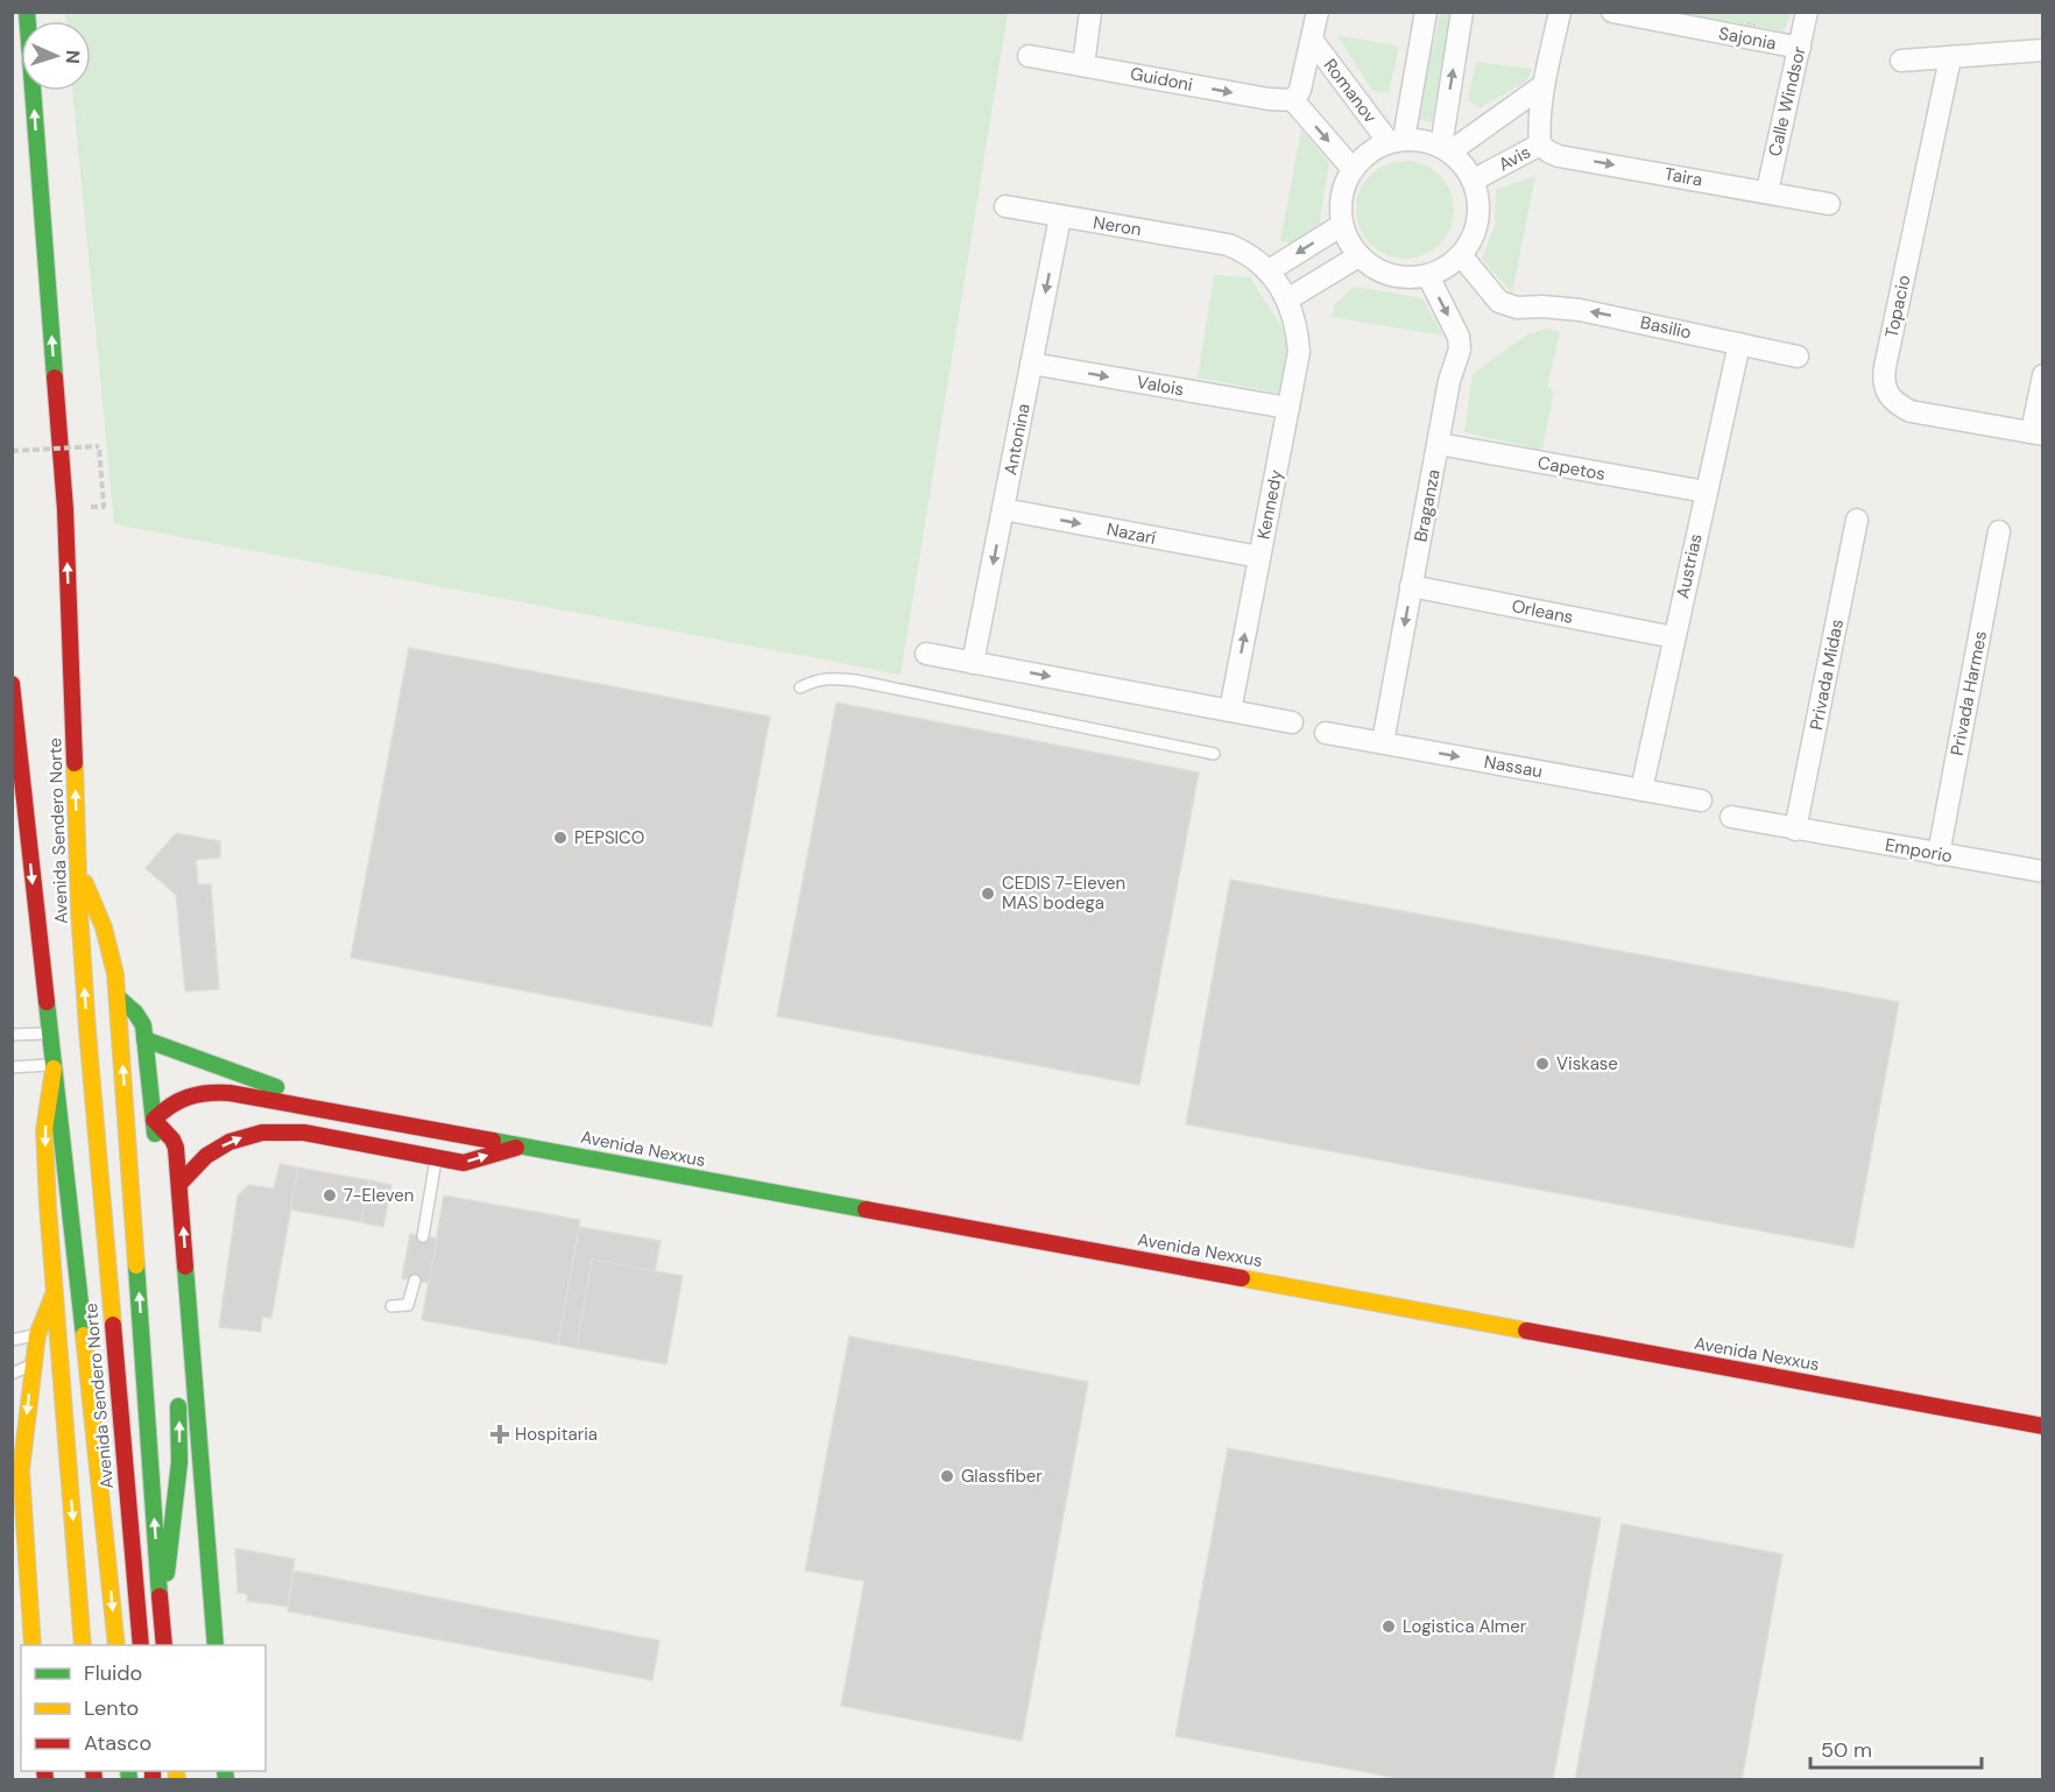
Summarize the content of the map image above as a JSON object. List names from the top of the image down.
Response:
{
  "streets": {
    "main road": ["Avenida Sendero Norte", "Avenida Nexxus"],
    "street": [
      "Sajonia",
      "Guidoni",
      "Romanov",
      "Calle Windsor",
      "Avis",
      "Taira",
      "Neron",
      "Topacio",
      "Basilio",
      "Valois",
      "Antonina",
      "Capetos",
      "Kennedy",
      "Braganza",
      "Nazarí",
      "Austrias",
      "Orleans",
      "Privada Midas",
      "Privada Harmes",
      "Nassau",
      "Emporio"
    ]
  },
  "crossings": [
    ["Sajonia", "Calle Windsor"],
    ["Romanov", "Avis"],
    ["Romanov", "Basilio"],
    ["Romanov", "Braganza"],
    ["Calle Windsor", "Taira"],
    ["Avis", "Taira"],
    ["Avis", "Basilio"],
    ["Avis", "Braganza"],
    ["Neron", "Antonina"],
    ["Neron", "Kennedy"],
    ["Basilio", "Braganza"],
    ["Basilio", "Austrias"],
    ["Valois", "Antonina"],
    ["Valois", "Kennedy"],
    ["Antonina", "Nazarí"],
    ["Capetos", "Braganza"],
    ["Capetos", "Austrias"],
    ["Kennedy", "Nazarí"],
    ["Braganza", "Orleans"],
    ["Braganza", "Nassau"],
    ["Austrias", "Orleans"],
    ["Austrias", "Nassau"],
    ["Privada Midas", "Emporio"],
    ["Privada Harmes", "Emporio"]
  ],
  "one_way": [
    "Guidoni",
    "Taira",
    "Basilio",
    "Valois",
    "Antonina",
    "Braganza",
    "Nassau"
  ],
  "places": {
    "other": [
      "PEPSICO",
      "CEDIS 7-Eleven MAS bodega",
      "Viskase",
      "7-Eleven",
      "Glassfiber",
      "Logistica Almer"
    ],
    "health": ["Hospitaria"]
  },
  "legend": ["Fluido", "Lento", "Atasco"],
  "scale_bar": "50 m",
  "north": "right"
}
